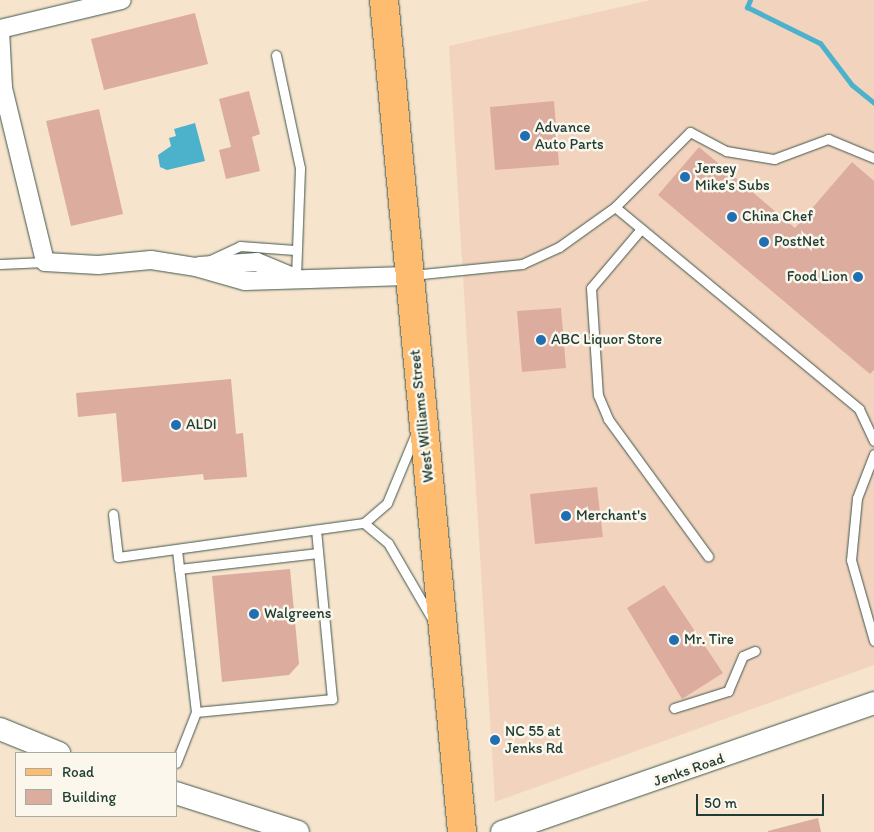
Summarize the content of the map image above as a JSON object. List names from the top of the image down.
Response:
{
  "streets": {
    "main road": ["West Williams Street"],
    "street": ["Jenks Road"]
  },
  "places": [
    "Advance Auto Parts",
    "Jersey Mike's Subs",
    "China Chef",
    "PostNet",
    "Food Lion",
    "ABC Liquor Store",
    "ALDI",
    "Merchant's",
    "Walgreens",
    "Mr. Tire",
    "NC 55 at Jenks Rd"
  ],
  "legend": ["Road", "Building"],
  "scale_bar": "50 m"
}
